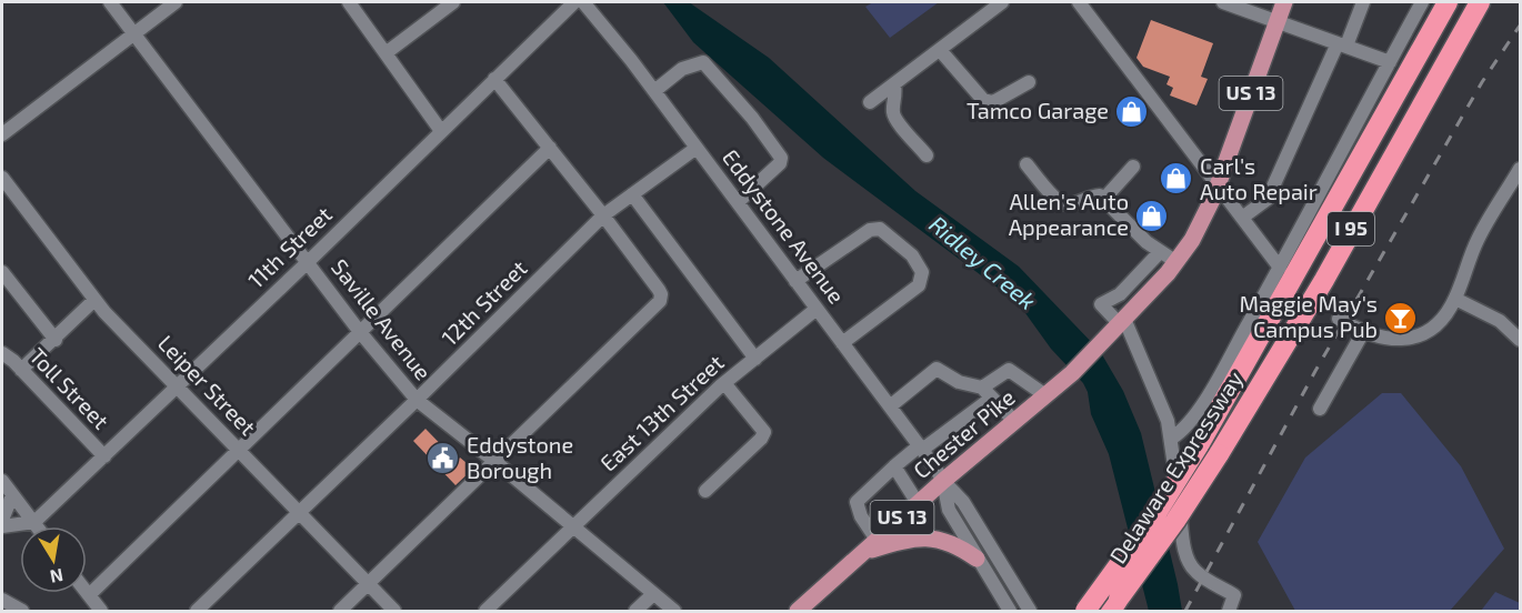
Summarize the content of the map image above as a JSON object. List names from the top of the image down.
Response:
{
  "streets": {
    "highway": ["I 95", "Delaware Expressway"],
    "main road": ["US 13", "Chester Pike"],
    "street": [
      "Eddystone Avenue",
      "11th Street",
      "12th Street",
      "Saville Avenue",
      "Leiper Street",
      "Toll Street",
      "East 13th Street"
    ]
  },
  "crossings": [
    ["US 13", "Chester Pike"],
    ["Eddystone Avenue", "12th Street"],
    ["Eddystone Avenue", "East 13th Street"],
    ["Eddystone Avenue", "Chester Pike"],
    ["11th Street", "Saville Avenue"],
    ["11th Street", "Leiper Street"],
    ["11th Street", "Toll Street"],
    ["12th Street", "Saville Avenue"],
    ["12th Street", "Leiper Street"],
    ["Saville Avenue", "East 13th Street"]
  ],
  "water": ["Ridley Creek"],
  "places": {
    "shop": ["Tamco Garage", "Carl's Auto Repair", "Allen's Auto Appearance"],
    "bar": ["Maggie May's Campus Pub"],
    "public building": ["Eddystone Borough"]
  },
  "north": "bottom"
}
